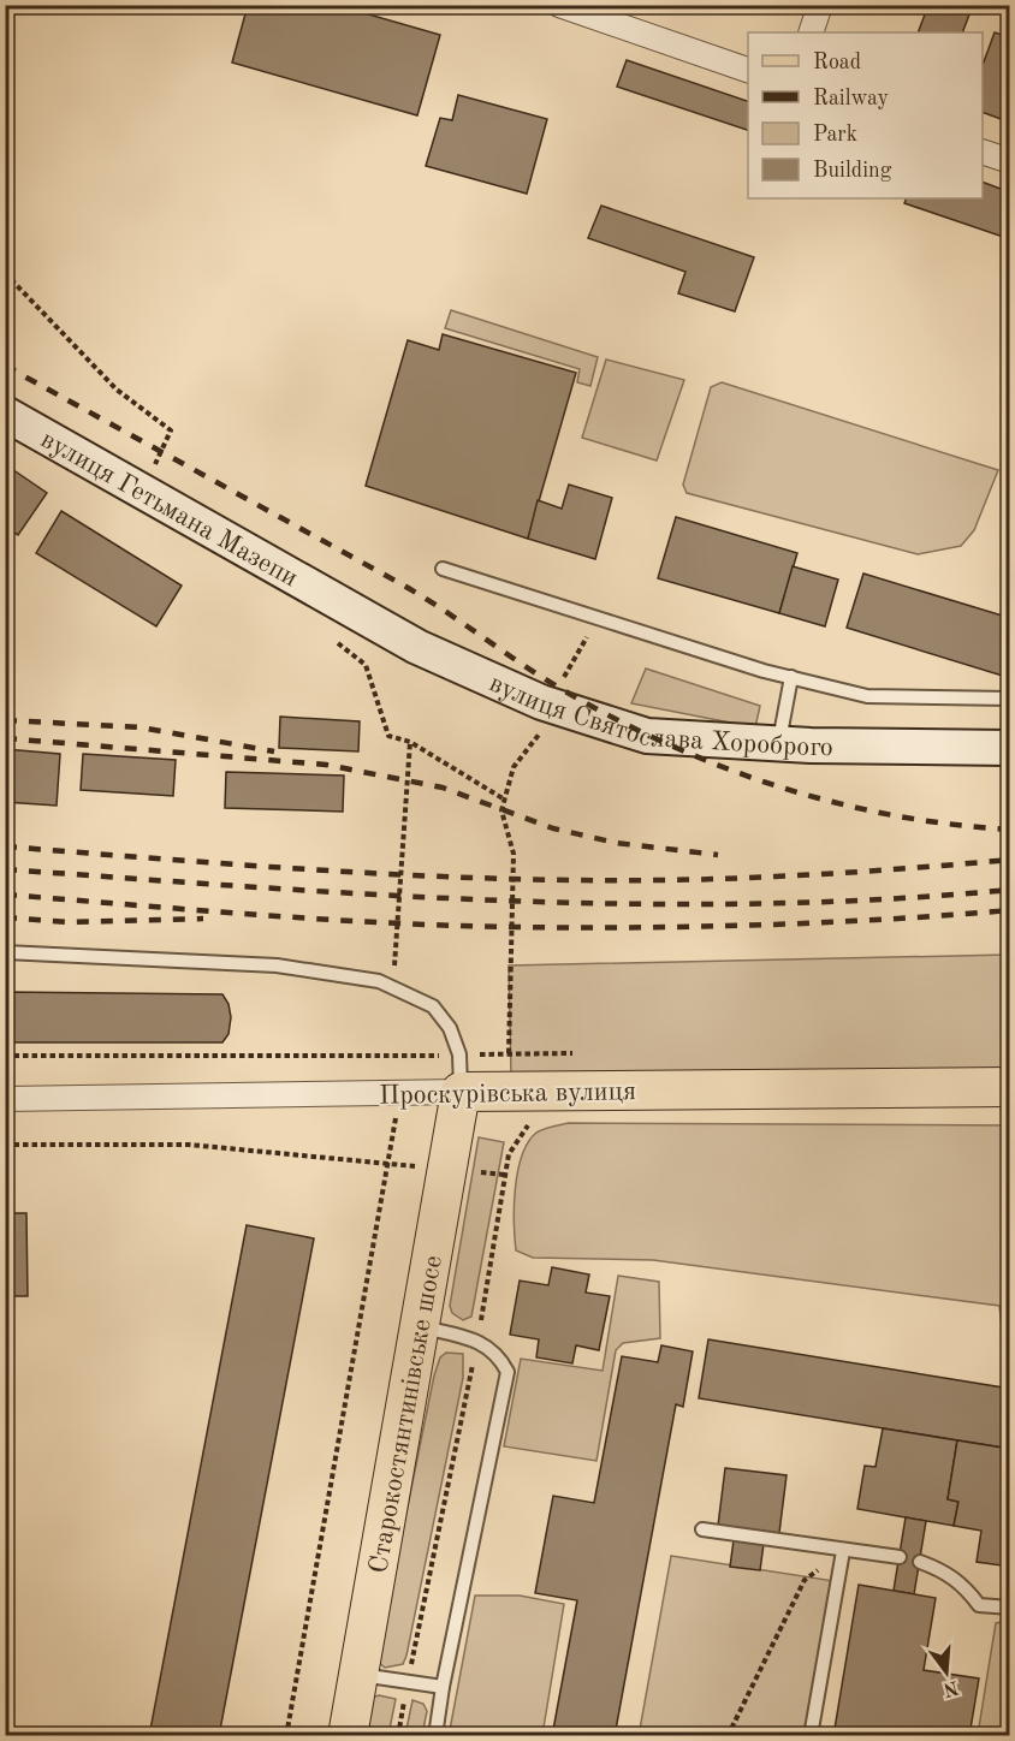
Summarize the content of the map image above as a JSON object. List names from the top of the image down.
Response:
{
  "streets": {
    "main road": [
      "вулиця Гетьмана Мазепи",
      "вулиця Святослава Хороброго",
      "Проскурівська вулиця",
      "Старокостянтинівське шосе"
    ]
  },
  "crossings": [
    ["вулиця Гетьмана Мазепи", "вулиця Святослава Хороброго"],
    ["Проскурівська вулиця", "Старокостянтинівське шосе"]
  ],
  "legend": [
    "Road",
    "Railway",
    "Park",
    "Building"
  ],
  "north": "bottom"
}
